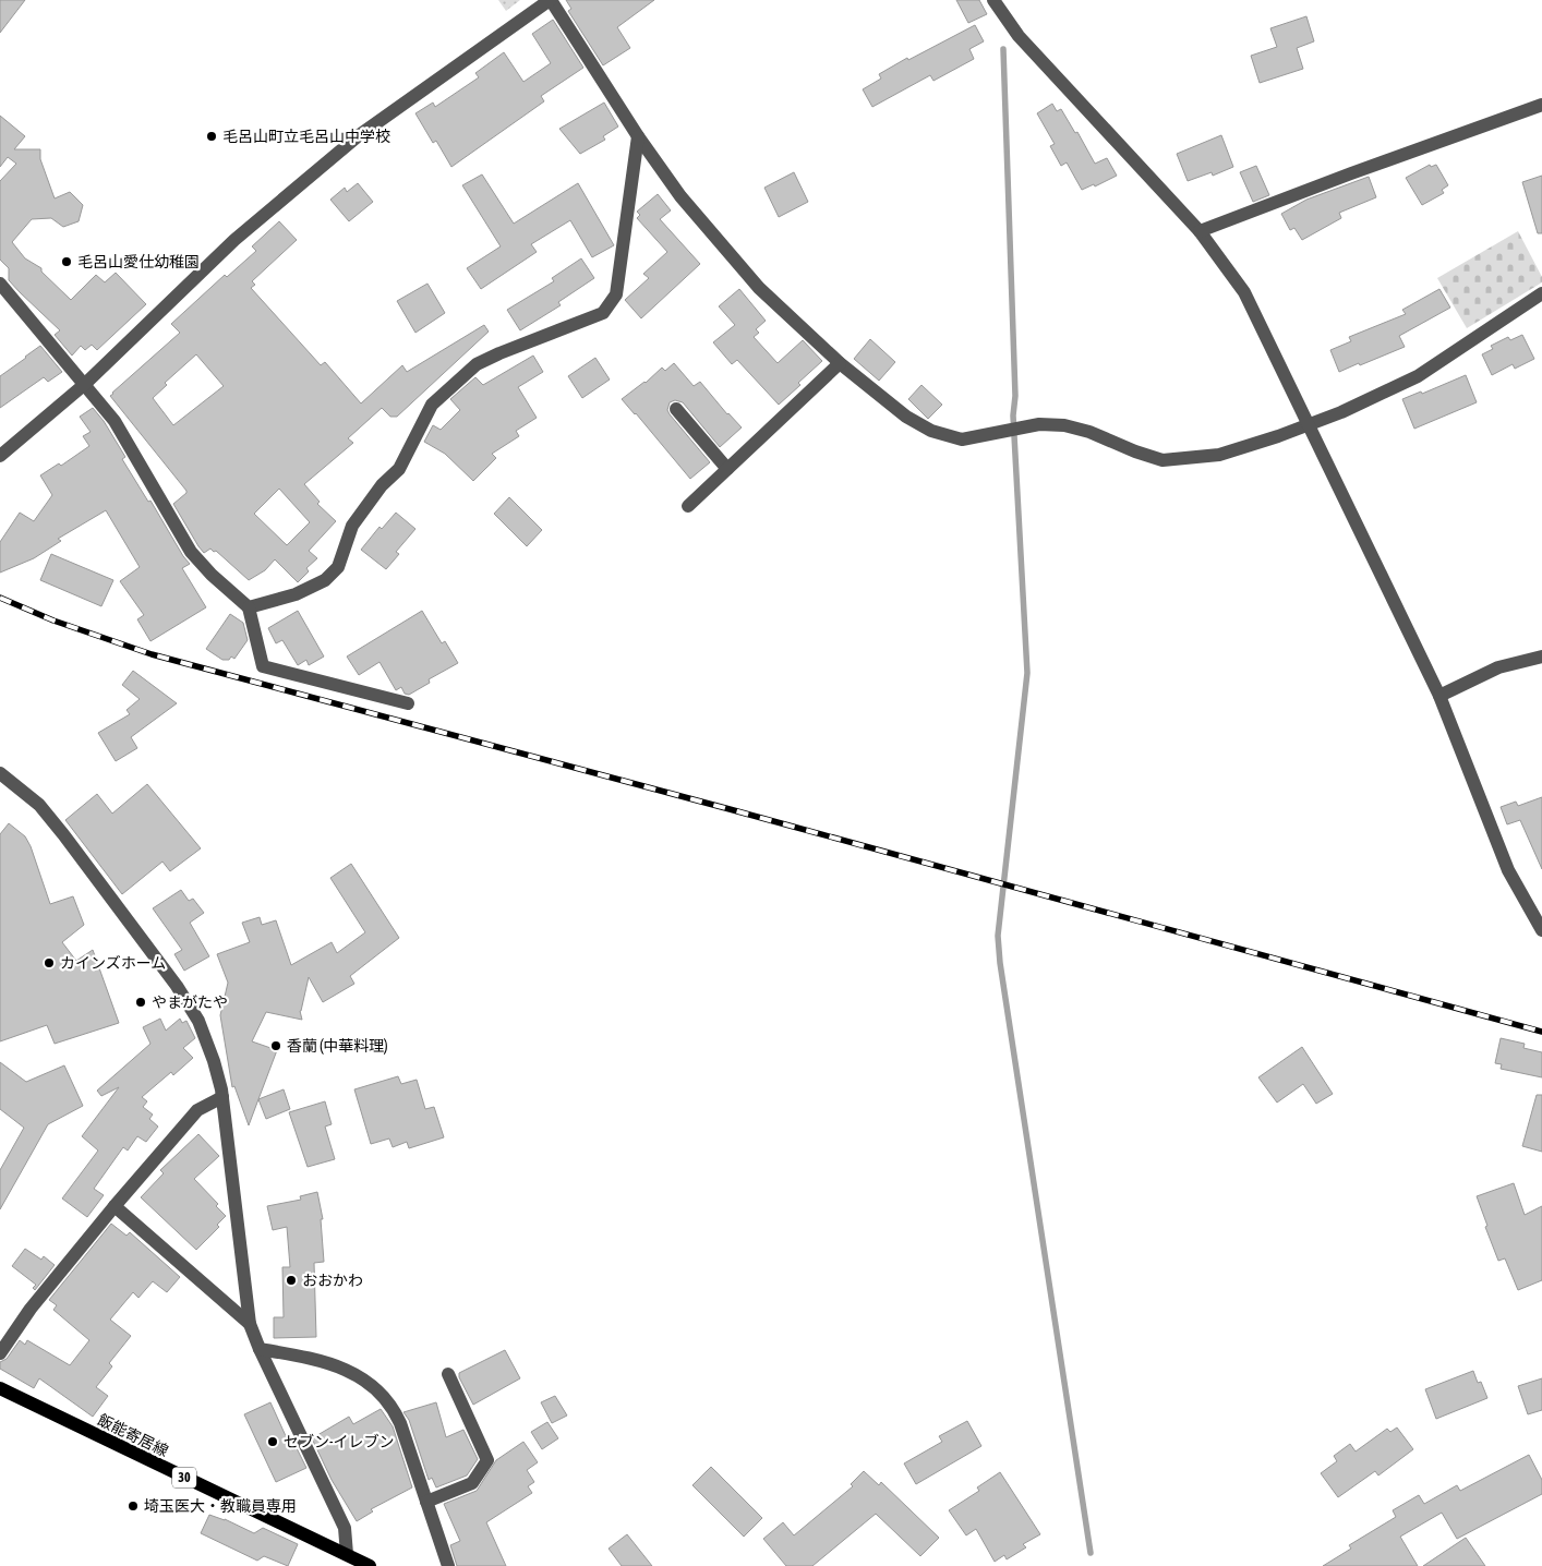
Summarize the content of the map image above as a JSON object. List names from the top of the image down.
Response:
{
  "streets": {
    "main road": ["飯能寄居線", "30"]
  },
  "places": [
    "毛呂山町立毛呂山中学校",
    "毛呂山愛仕幼稚園",
    "カインズホーム",
    "やまがたや",
    "香蘭 (中華料理)",
    "おおかわ",
    "セブン-イレブン",
    "埼玉医大・教職員専用"
  ]
}
